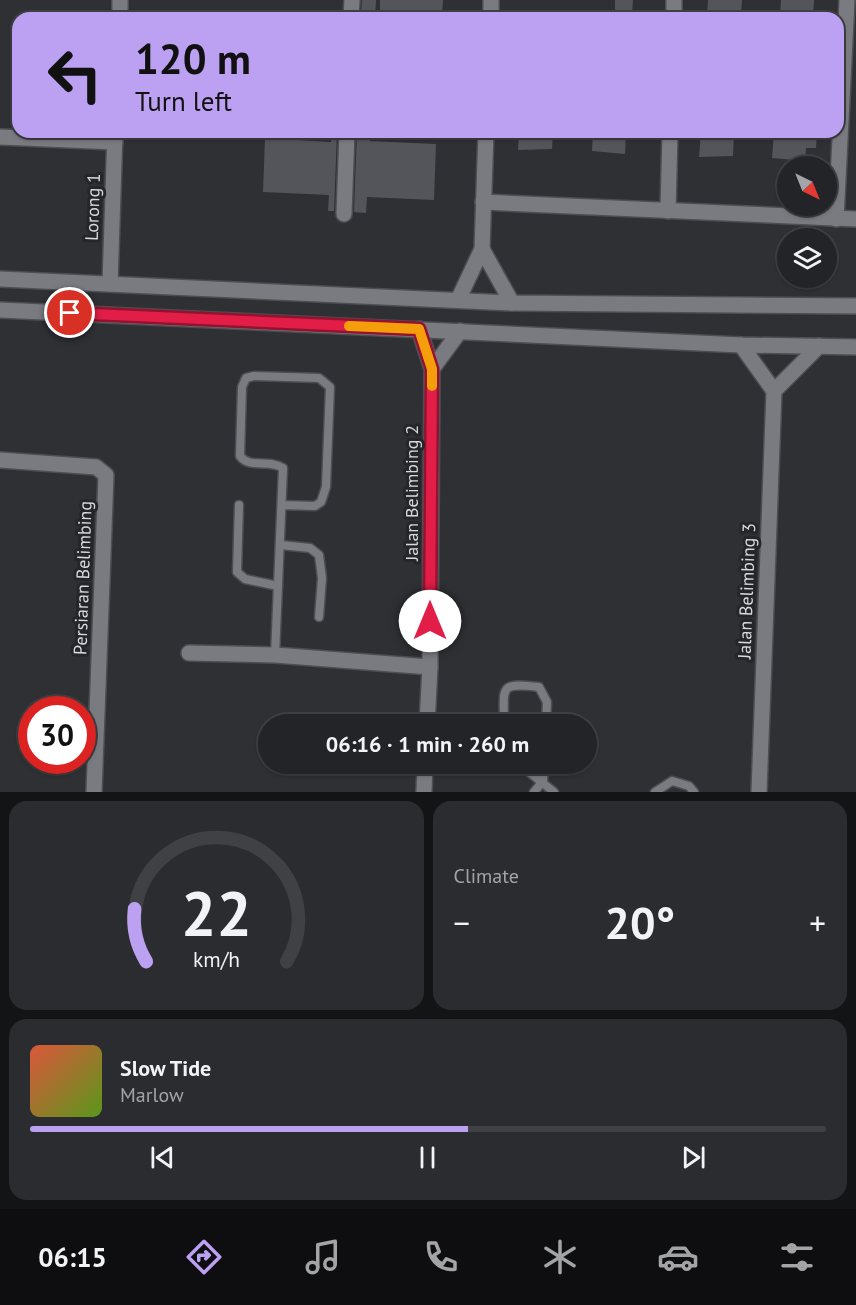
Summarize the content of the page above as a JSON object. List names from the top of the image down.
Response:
{
  "streets": {
    "street": [
      "Lorong 1",
      "Jalan Belimbing 2",
      "Persiaran Belimbing",
      "Jalan Belimbing 3"
    ]
  },
  "north": "bottom right",
  "page": {
    "turn": ["120 m", "Turn left"],
    "limit": "30",
    "trip": "06:16 · 1 min · 260 m",
    "tile": "Climate",
    "heat": ["−", "20°", "+"],
    "song": ["Slow Tide", "Marlow"],
    "tabs": "06:15",
    "gauge": ["22", "km/h"]
  }
}
